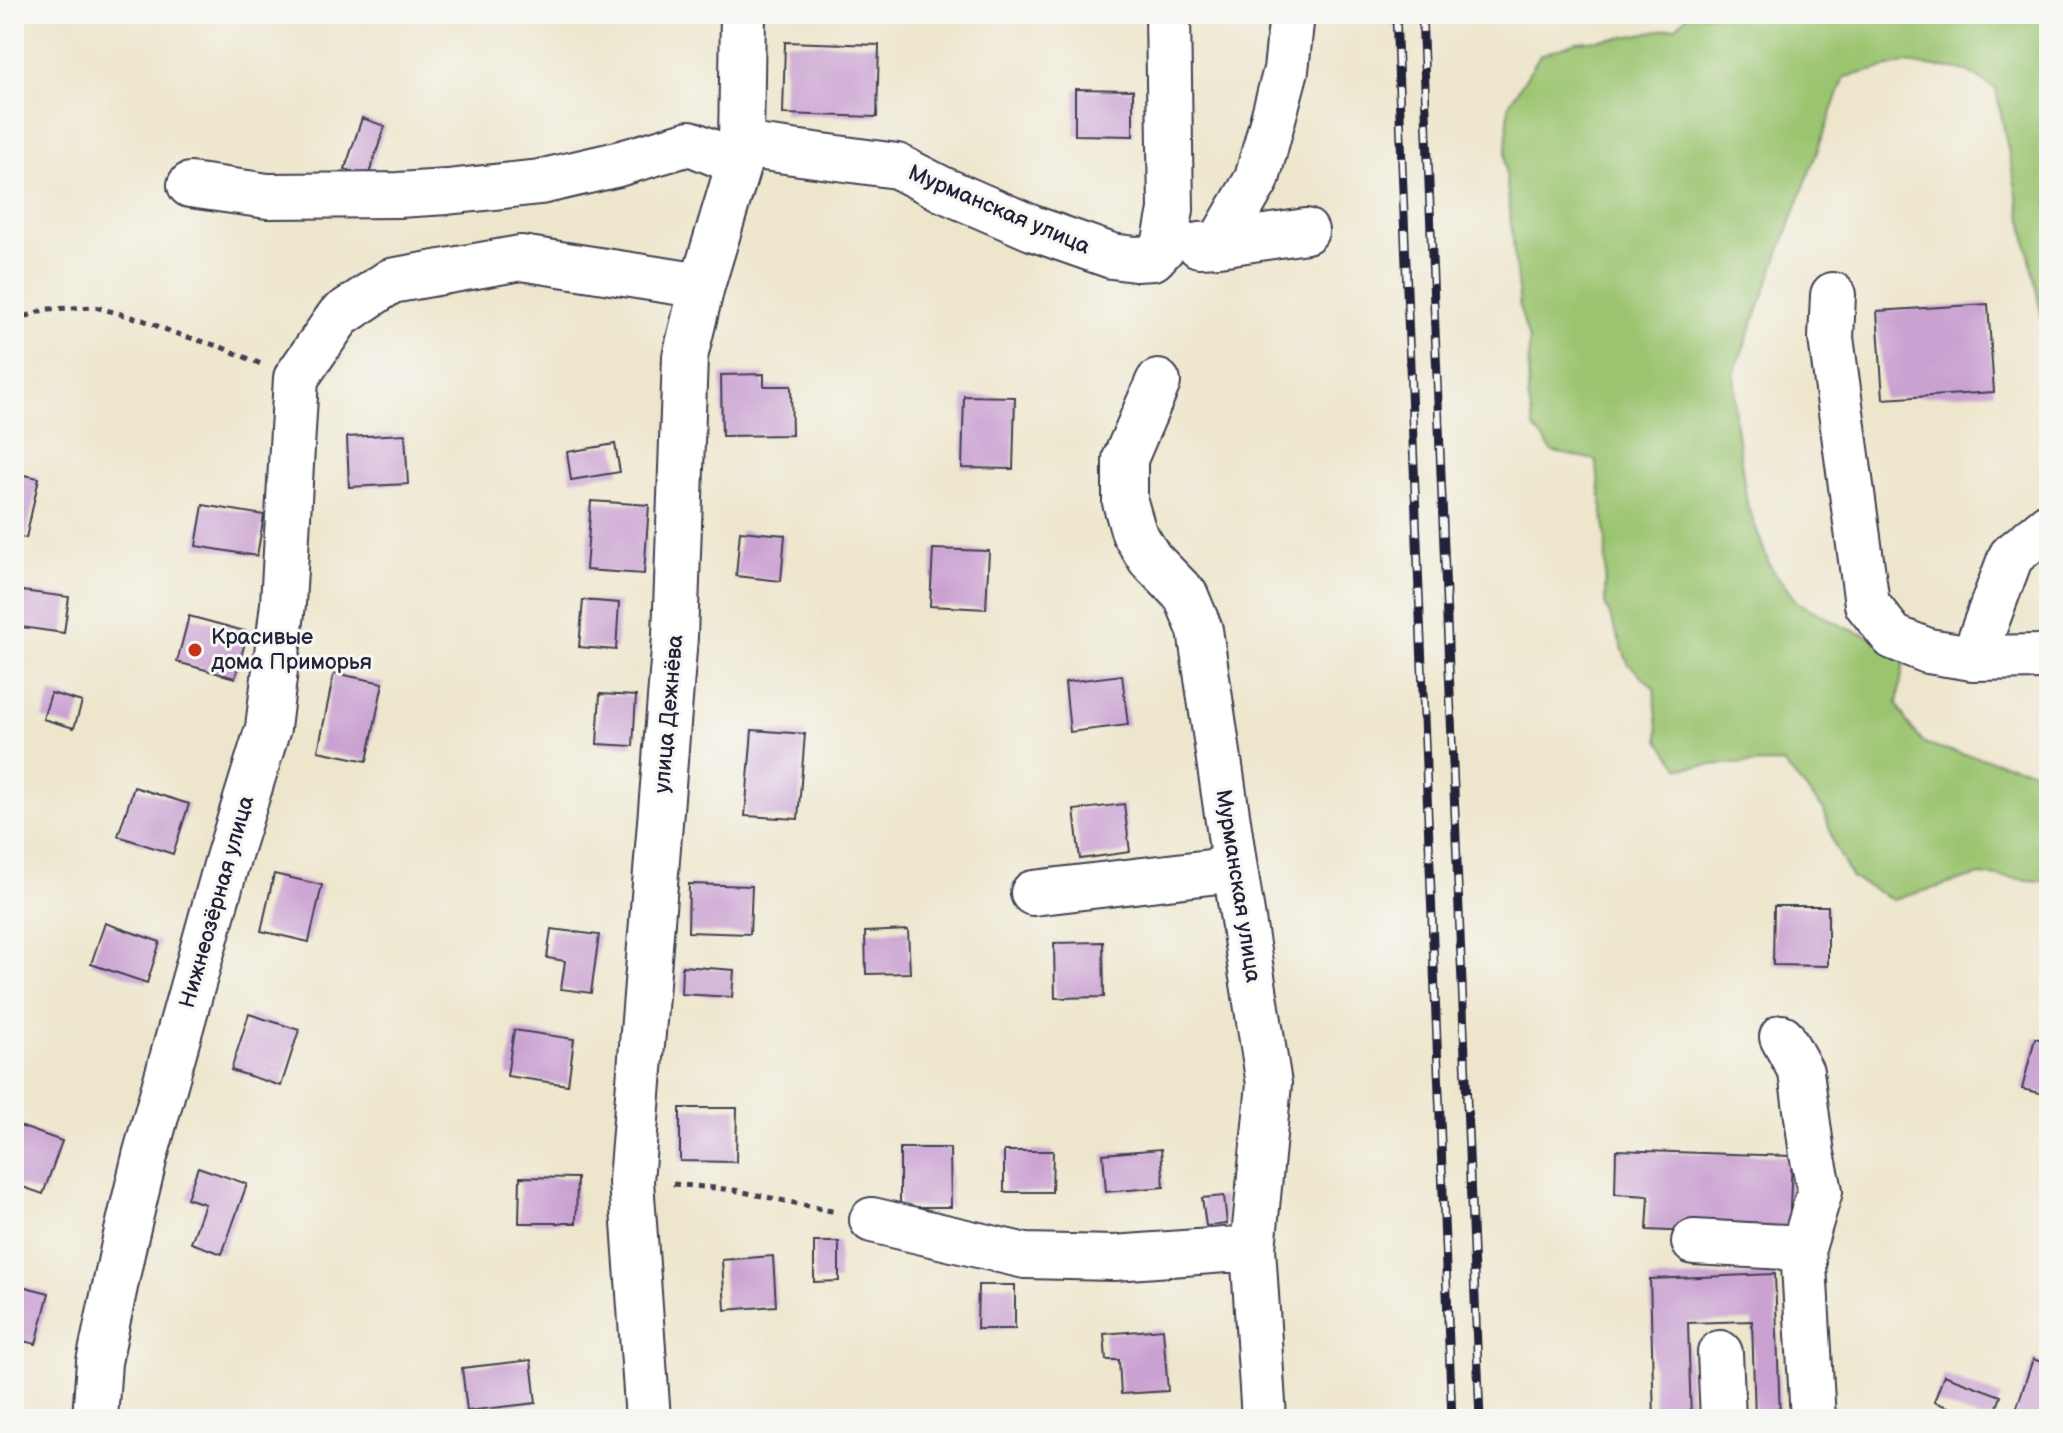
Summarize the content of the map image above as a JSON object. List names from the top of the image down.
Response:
{
  "streets": {
    "street": ["Мурманская улица", "улица Дежнёва", "Нижнеозёрная улица"]
  },
  "crossings": [
    ["Мурманская улица", "улица Дежнёва"]
  ],
  "places": ["Красивые дома Приморья"]
}
